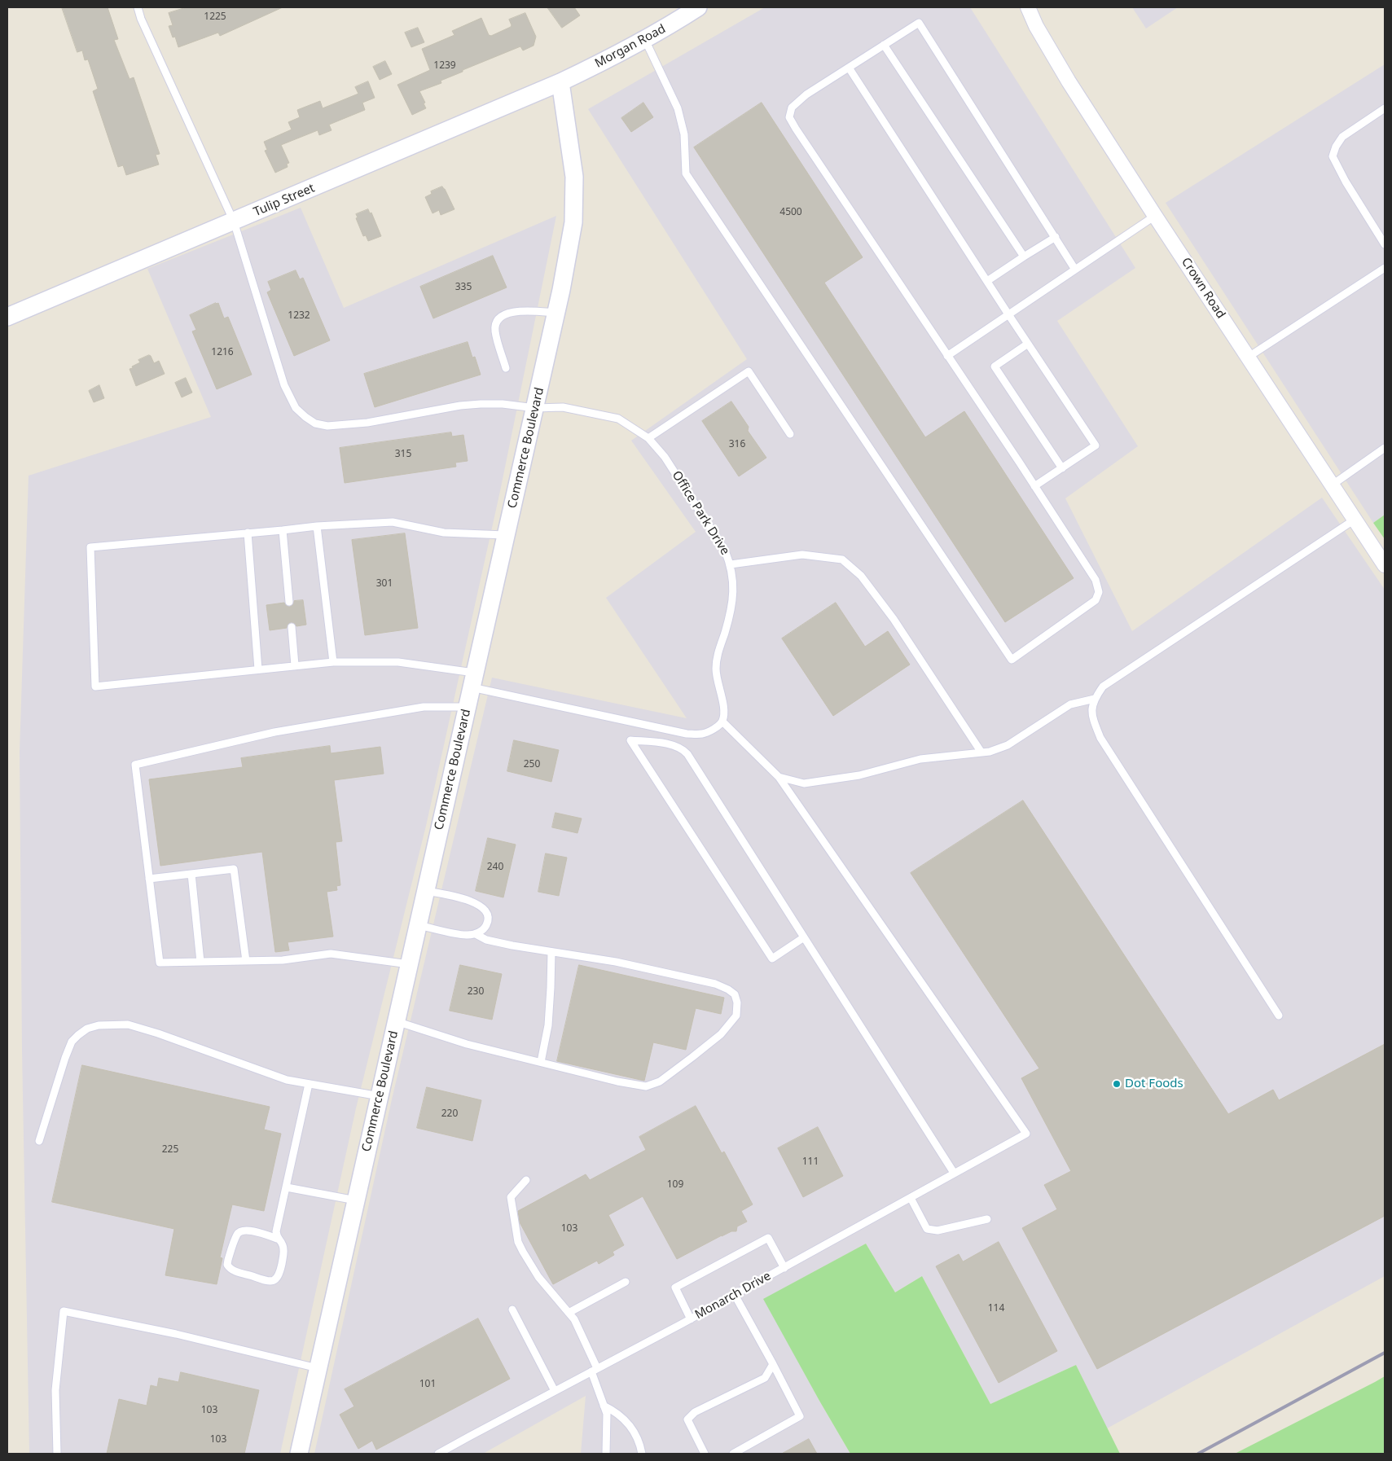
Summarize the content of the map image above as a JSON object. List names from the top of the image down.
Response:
{
  "streets": {
    "street": [
      "Morgan Road",
      "Tulip Street",
      "Crown Road",
      "Commerce Boulevard"
    ],
    "lane": ["Office Park Drive", "Monarch Drive"]
  },
  "crossings": [
    ["Morgan Road", "Tulip Street"],
    ["Morgan Road", "Commerce Boulevard"],
    ["Tulip Street", "Commerce Boulevard"],
    ["Tulip Street", "Office Park Drive"],
    ["Commerce Boulevard", "Office Park Drive"]
  ],
  "places": ["Dot Foods"],
  "house_numbers": [
    "1225",
    "1239",
    "4500",
    "335",
    "1232",
    "1216",
    "316",
    "315",
    "301",
    "250",
    "240",
    "230",
    "220",
    "225",
    "111",
    "109",
    "103",
    "114",
    "101",
    "103",
    "103"
  ]
}
